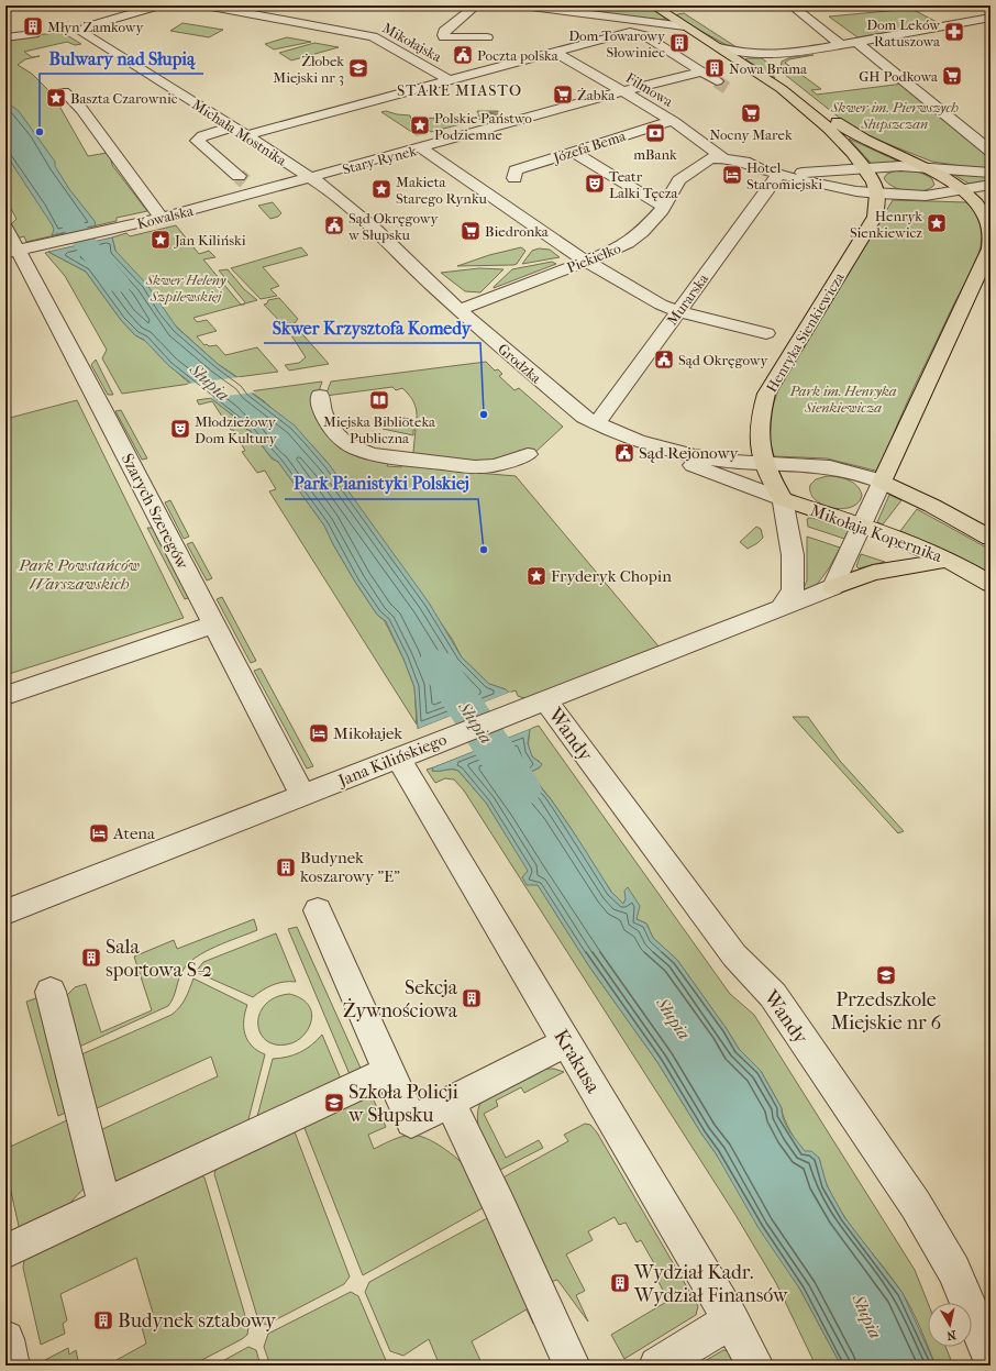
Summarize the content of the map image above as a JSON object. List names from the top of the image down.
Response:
{
  "streets": {
    "main road": ["Henryka Sienkiewicza", "Mikołaja Kopernika"],
    "street": [
      "Mikołajska",
      "Filmowa",
      "Michała Mostnika",
      "Józefa Bema",
      "Stary Rynek",
      "Kowalska",
      "Piekiełko",
      "Murarska",
      "Grodzka",
      "Szarych Szeregów",
      "Wandy",
      "Jana Kilińskiego",
      "Krakusa"
    ]
  },
  "crossings": [
    ["Filmowa", "Józefa Bema"],
    ["Filmowa", "Piekiełko"],
    ["Michała Mostnika", "Stary Rynek"],
    ["Michała Mostnika", "Kowalska"],
    ["Michała Mostnika", "Grodzka"],
    ["Stary Rynek", "Kowalska"],
    ["Stary Rynek", "Piekiełko"],
    ["Stary Rynek", "Murarska"],
    ["Stary Rynek", "Grodzka"],
    ["Kowalska", "Grodzka"],
    ["Kowalska", "Szarych Szeregów"],
    ["Piekiełko", "Grodzka"],
    ["Murarska", "Grodzka"],
    ["Henryka Sienkiewicza", "Grodzka"],
    ["Henryka Sienkiewicza", "Mikołaja Kopernika"],
    ["Grodzka", "Mikołaja Kopernika"],
    ["Szarych Szeregów", "Jana Kilińskiego"],
    ["Wandy", "Jana Kilińskiego"],
    ["Jana Kilińskiego", "Krakusa"]
  ],
  "districts": ["STARE MIASTO"],
  "water": ["Słupia"],
  "parks": [
    "Skwer im. Pierwszych Słupszczan",
    "Skwer Heleny Szpilewskiej",
    "Park im. Henryka Sienkiewicza",
    "Park Powstańców Warszawskich"
  ],
  "places": {
    "building": [
      "Młyn Zamkowy",
      "Dom Towarowy Słowiniec",
      "Nowa Brama",
      "Budynek koszarowy \"E\"",
      "Sala sportowa S-2",
      "Sekcja Żywnościowa",
      "Wydział Kadr. Wydział Finansów",
      "Budynek sztabowy"
    ],
    "pharmacy": ["Dom Leków Ratuszowa"],
    "public building": [
      "Poczta polska",
      "Sąd Okręgowy w Słupsku",
      "Sąd Okręgowy",
      "Sąd Rejonowy"
    ],
    "school or university": ["Żłobek Miejski nr 3", "Przedszkole Miejskie nr 6", "Szkoła Policji w Słupsku"],
    "supermarket": [
      "GH Podkowa",
      "Żabka",
      "Nocny Marek",
      "Biedronka"
    ],
    "place": [
      "Baszta Czarownic",
      "Polskie Państwo Podziemne",
      "Makieta Starego Rynku",
      "Henryk Sienkiewicz",
      "Jan Kiliński",
      "Fryderyk Chopin"
    ],
    "other": ["Bulwary nad Słupią", "Skwer Krzysztofa Komedy", "Park Pianistyki Polskiej"],
    "bank": ["mBank"],
    "hotel": ["Hotel Staromiejski", "Mikołajek", "Atena"],
    "theatre": ["Teatr Lalki Tęcza", "Młodzieżowy Dom Kultury"],
    "library": ["Miejska Biblioteka Publiczna"]
  },
  "north": "bottom"
}
